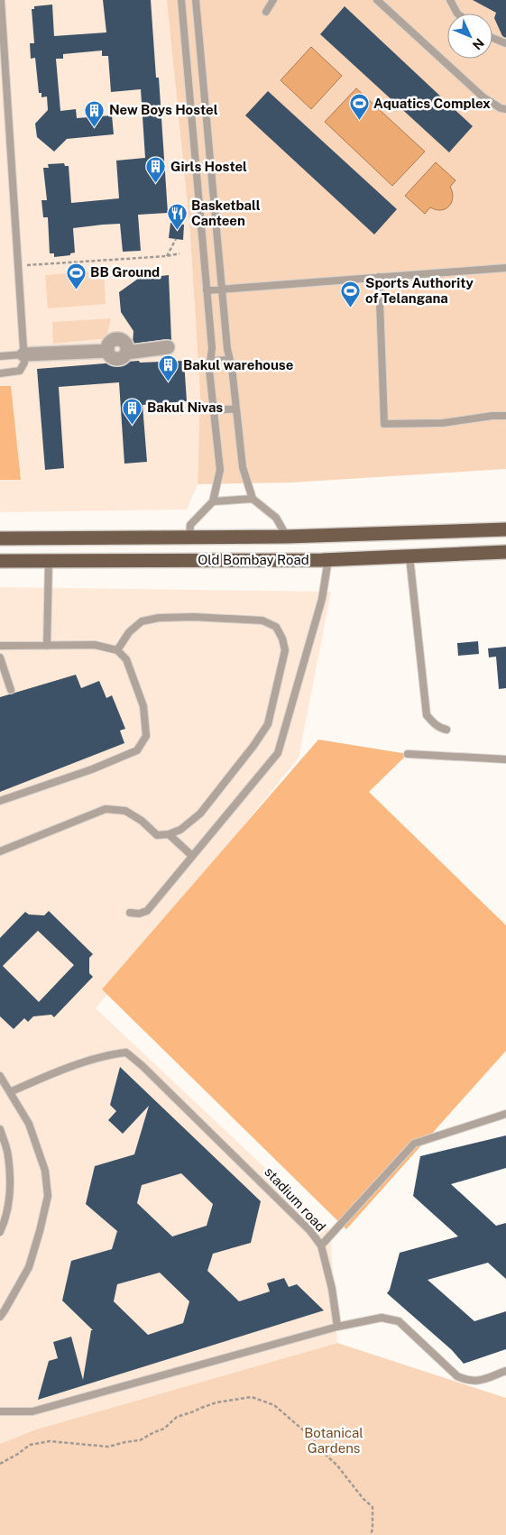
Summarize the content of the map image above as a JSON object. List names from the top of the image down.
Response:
{
  "streets": {
    "main road": ["Old Bombay Road"],
    "lane": ["stadium road"]
  },
  "parks": ["Botanical Gardens"],
  "places": {
    "sports": ["Aquatics Complex", "BB Ground", "Sports Authority of Telangana"],
    "building": [
      "New Boys Hostel",
      "Girls Hostel",
      "Bakul warehouse",
      "Bakul Nivas"
    ],
    "restaurant": ["Basketball Canteen"]
  },
  "north": "bottom right"
}
